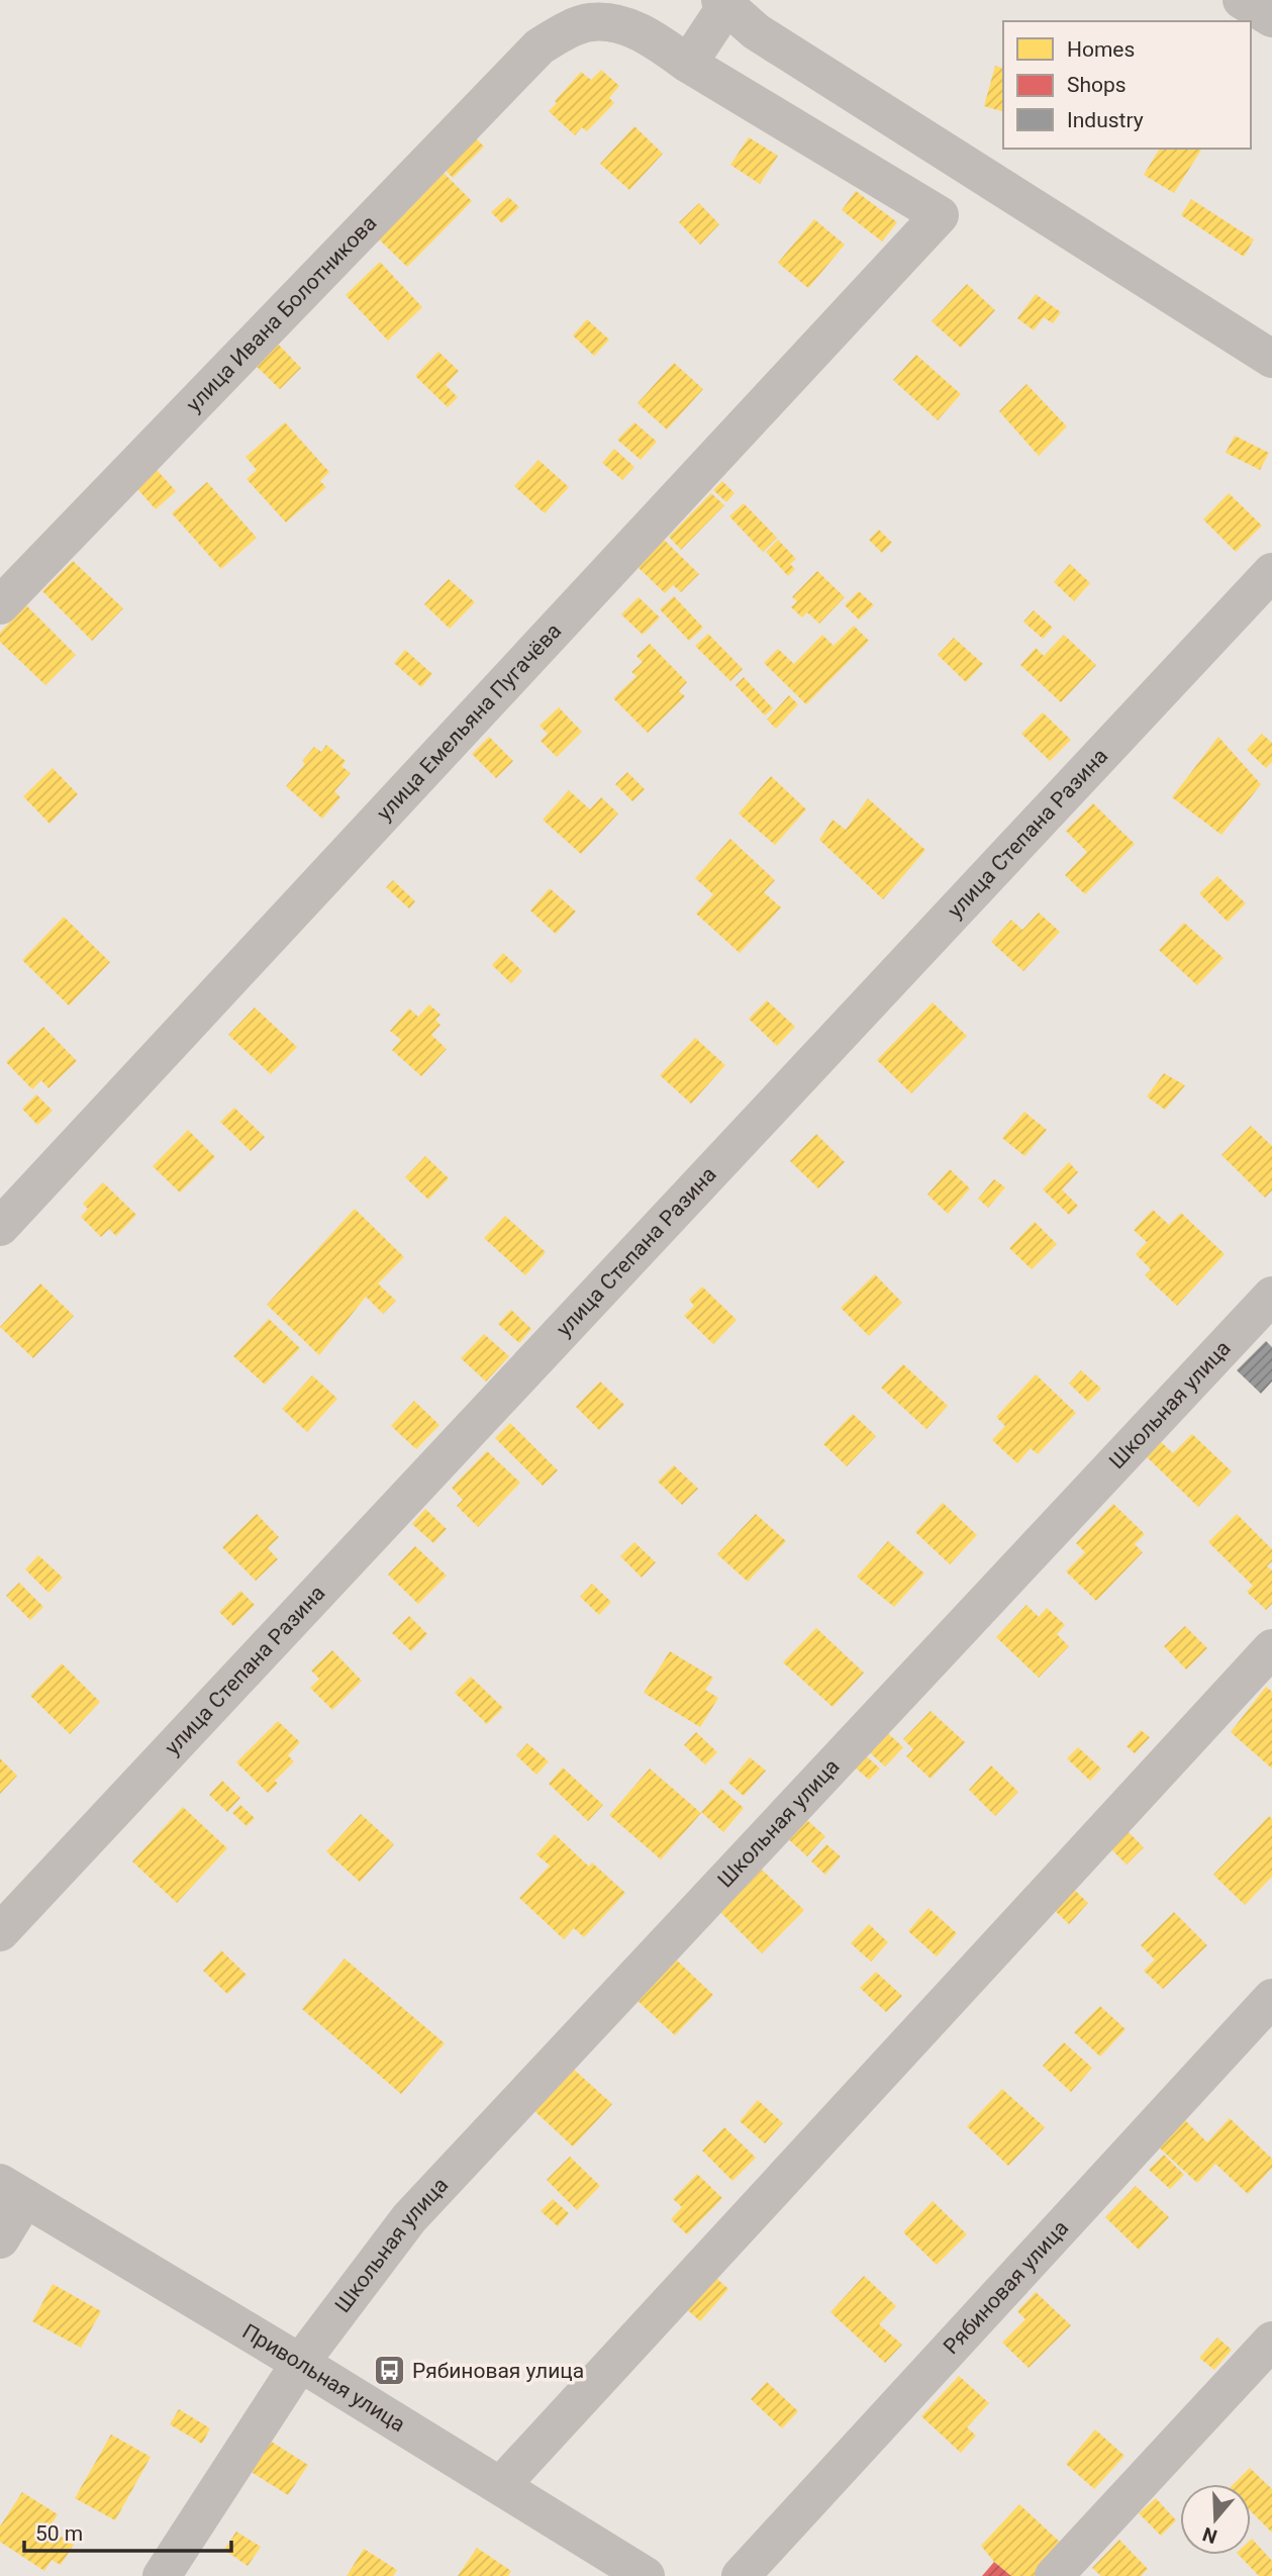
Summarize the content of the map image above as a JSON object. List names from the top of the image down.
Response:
{
  "streets": {
    "street": [
      "улица Ивана Болотникова",
      "улица Емельяна Пугачёва",
      "улица Степана Разина",
      "Школьная улица",
      "Рябиновая улица",
      "Привольная улица"
    ]
  },
  "crossings": [
    ["улица Ивана Болотникова", "улица Емельяна Пугачёва"],
    ["Школьная улица", "Привольная улица"]
  ],
  "places": {
    "bus stop": ["Рябиновая улица"]
  },
  "legend": ["Homes", "Shops", "Industry"],
  "scale_bar": "50 m",
  "north": "bottom"
}
